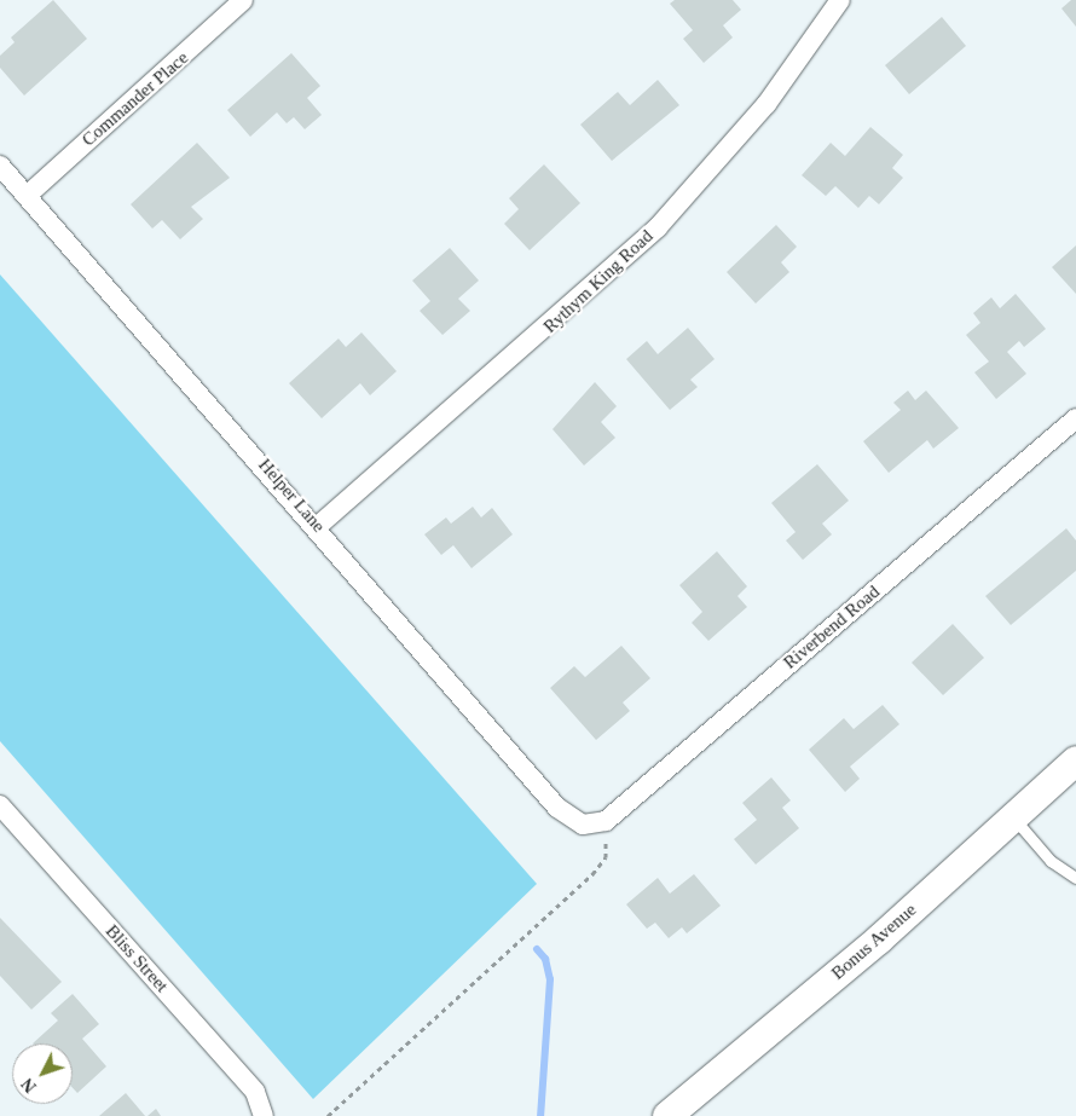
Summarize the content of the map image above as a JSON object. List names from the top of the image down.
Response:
{
  "streets": {
    "street": [
      "Commander Place",
      "Rythym King Road",
      "Helper Lane",
      "Riverbend Road",
      "Bonus Avenue",
      "Bliss Street"
    ]
  },
  "crossings": [
    ["Commander Place", "Helper Lane"],
    ["Rythym King Road", "Helper Lane"],
    ["Helper Lane", "Riverbend Road"]
  ],
  "north": "bottom left"
}
